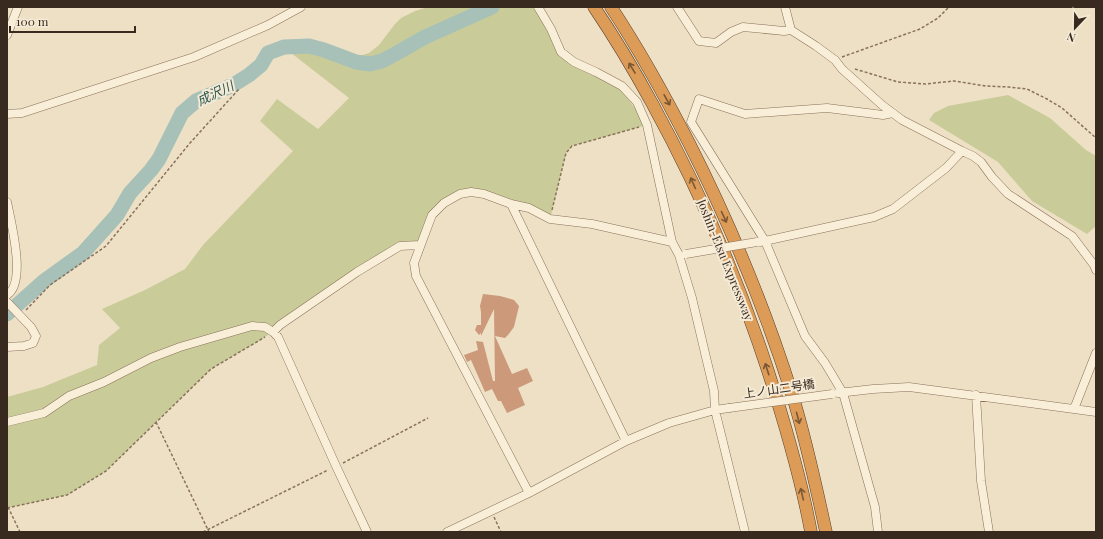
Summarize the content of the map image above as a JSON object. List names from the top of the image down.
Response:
{
  "streets": {
    "highway": ["Joshin-Etsu Expressway"],
    "street": ["上ノ山二号橋"]
  },
  "water": ["成沢川"],
  "scale_bar": "100 m",
  "north": "bottom"
}
